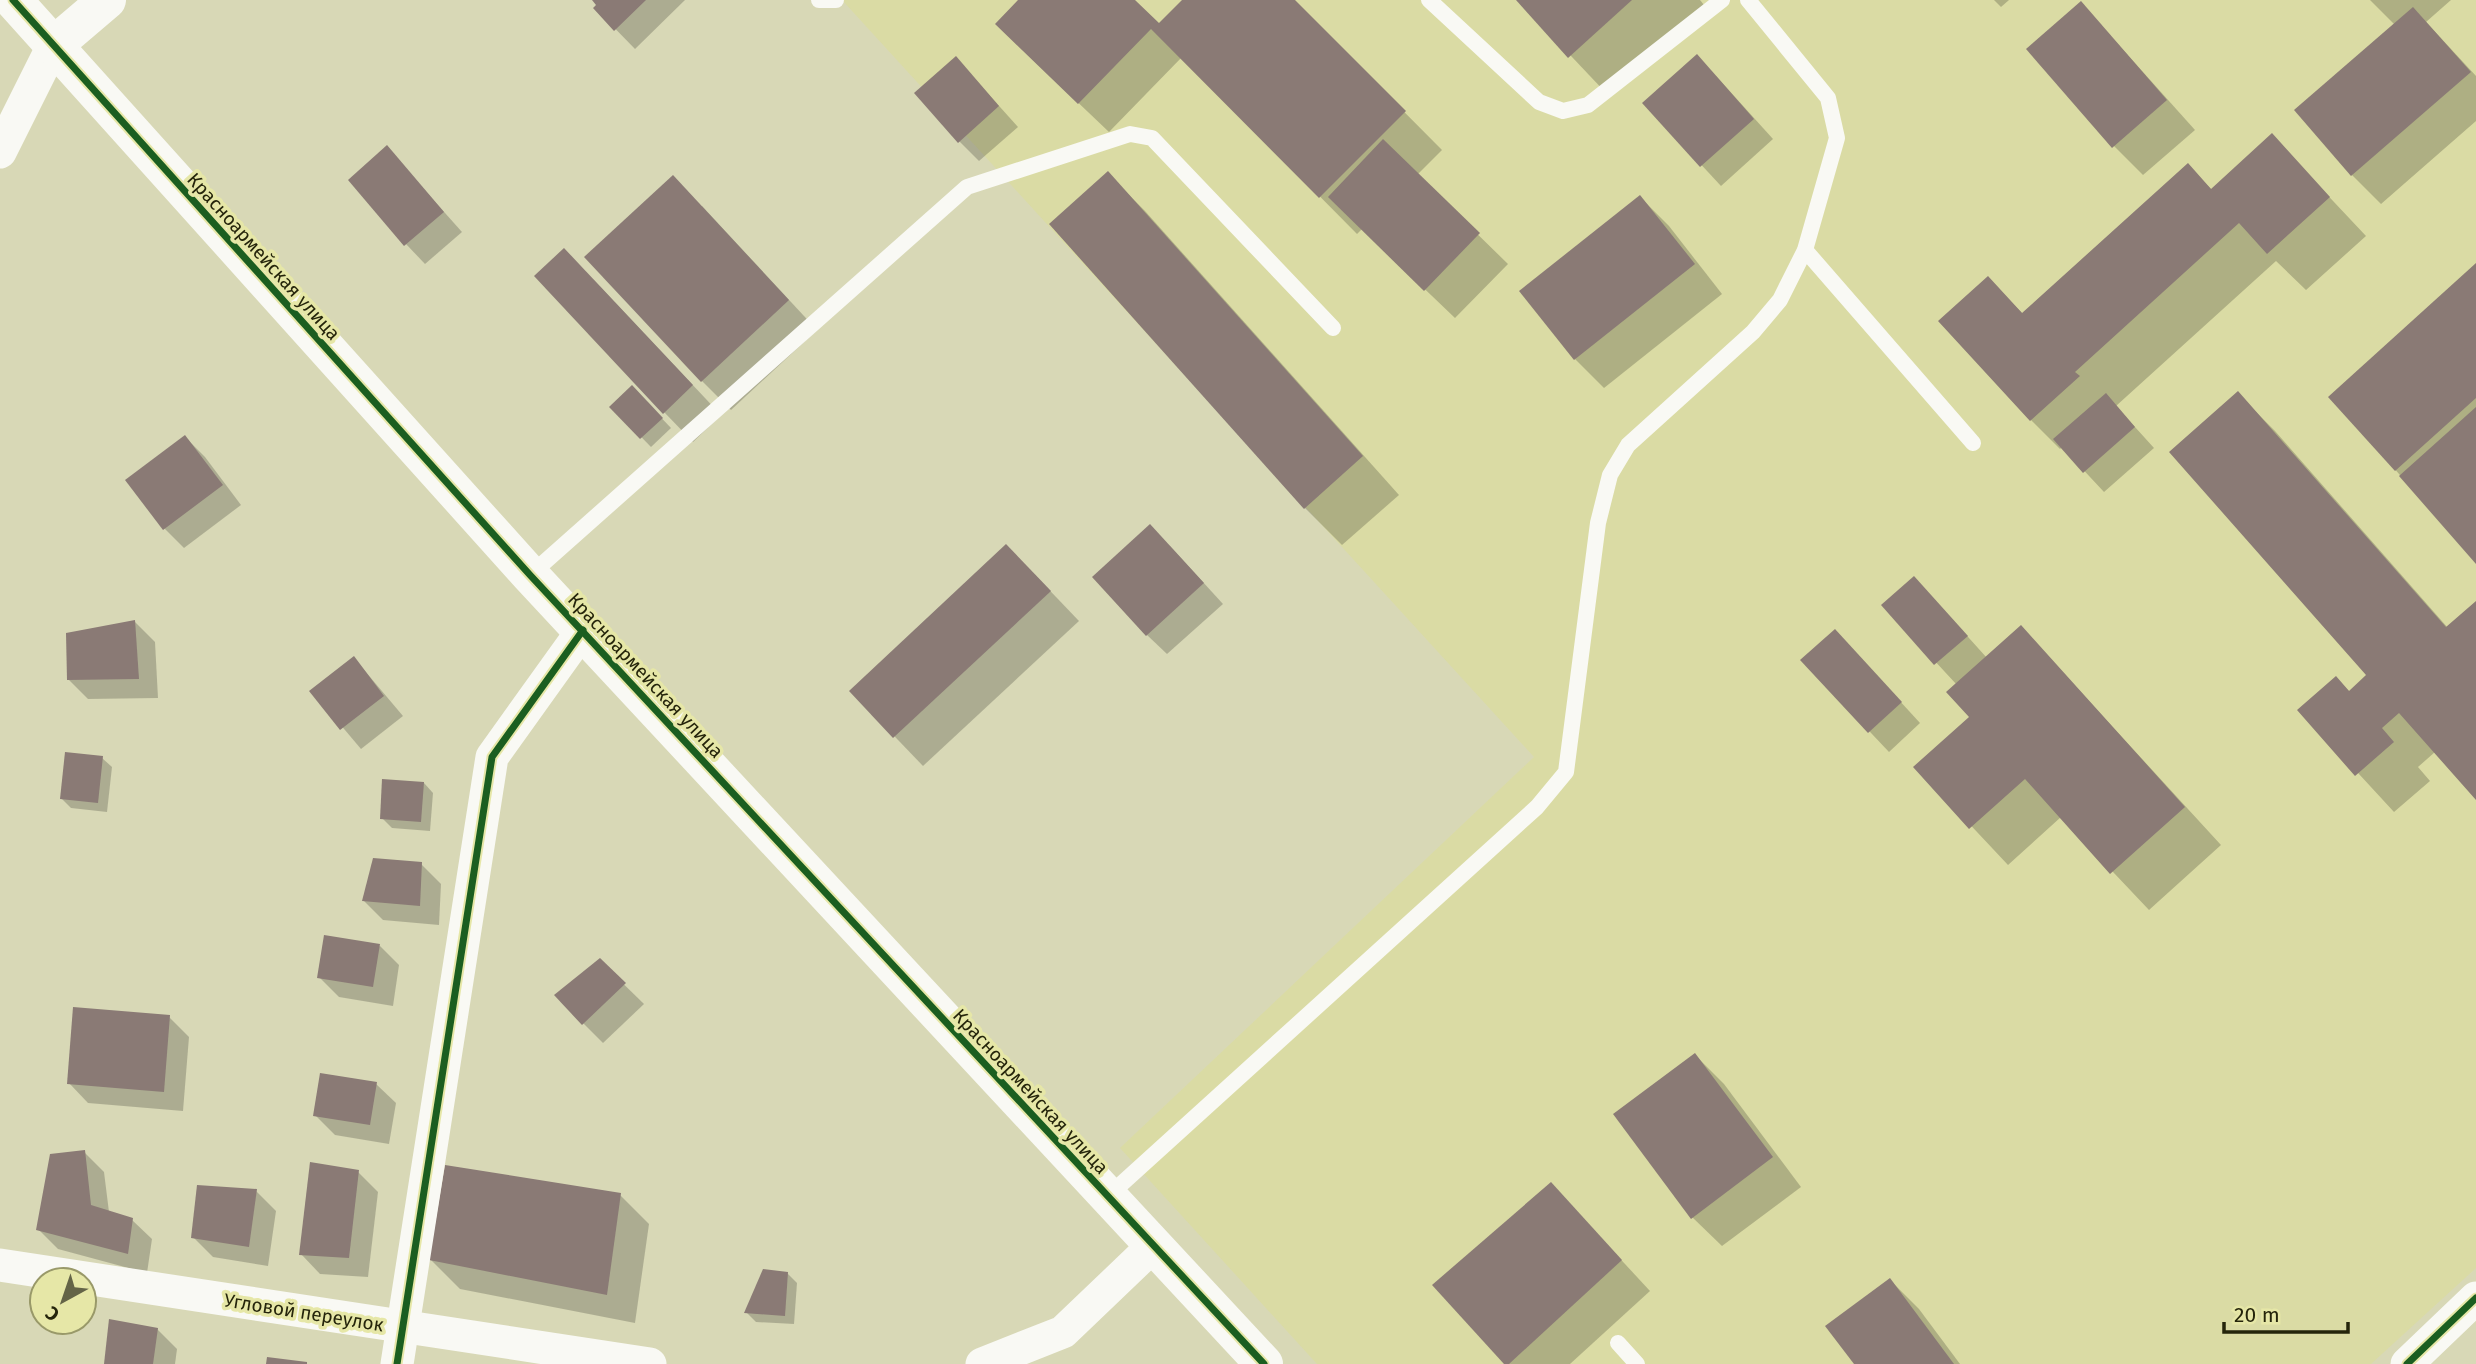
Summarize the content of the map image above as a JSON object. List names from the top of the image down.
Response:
{
  "streets": {
    "street": ["Красноармейская улица", "Угловой переулок"]
  },
  "scale_bar": "20 m",
  "north": "bottom left"
}
